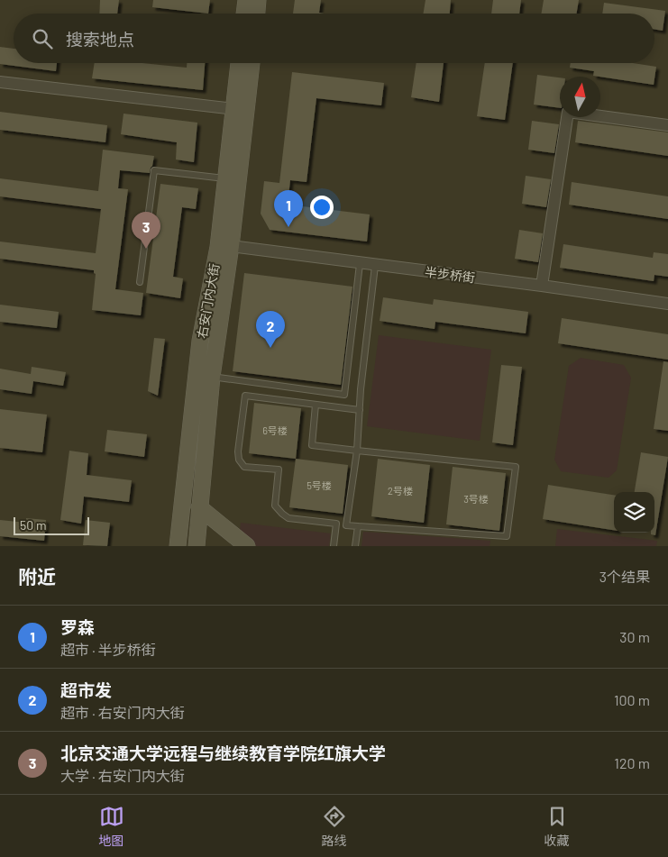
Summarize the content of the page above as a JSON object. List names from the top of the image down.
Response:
{
  "streets": {
    "main road": ["右安门内大街"],
    "street": ["半步桥街"]
  },
  "crossings": [
    ["半步桥街", "右安门内大街"]
  ],
  "house_numbers": [
    "6号楼",
    "5号楼",
    "2号楼",
    "3号楼"
  ],
  "scale_bar": "50 m",
  "north": "top",
  "page": {
    "search": "搜索地点",
    "pins": ["1", "3", "2"],
    "scale": "50 m",
    "heading": ["附近", "3个结果"],
    "list": [
      {
        "mark": "1",
        "name": "罗森",
        "note": "超市 · 半步桥街",
        "value": "30 m"
      },
      {
        "mark": "2",
        "name": "超市发",
        "note": "超市 · 右安门内大街",
        "value": "100 m"
      },
      {
        "mark": "3",
        "name": "北京交通大学远程与继续教育学院红旗大学",
        "note": "大学 · 右安门内大街",
        "value": "120 m"
      }
    ],
    "nav": ["地图", "路线", "收藏"]
  }
}
